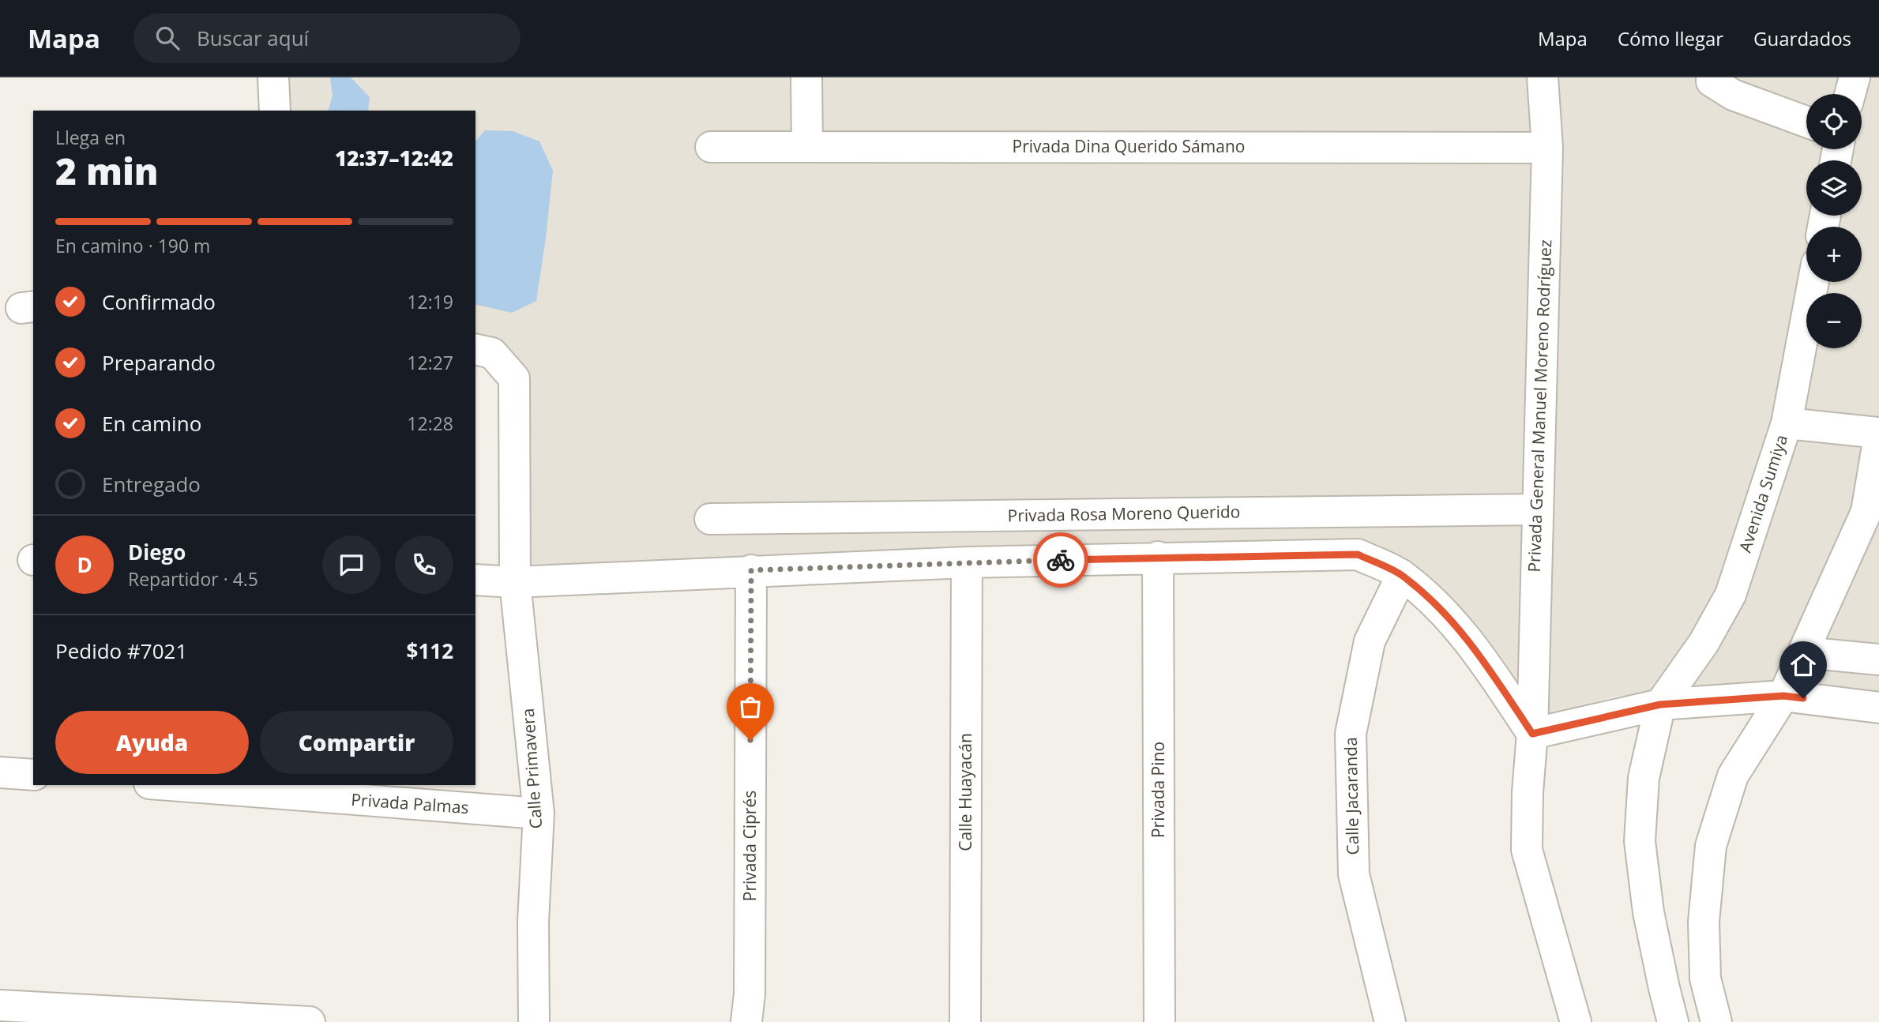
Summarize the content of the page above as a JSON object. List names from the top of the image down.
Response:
{
  "streets": {
    "street": [
      "Privada Dina Querido Sámano",
      "Privada General Manuel Moreno Rodríguez",
      "Avenida Sumiya",
      "Privada Rosa Moreno Querido",
      "Calle Primavera",
      "Privada Pino",
      "Calle Huayacán",
      "Calle Jacaranda",
      "Privada Palmas",
      "Privada Ciprés"
    ]
  },
  "crossings": [
    ["Privada Dina Querido Sámano", "Privada General Manuel Moreno Rodríguez"],
    ["Privada General Manuel Moreno Rodríguez", "Privada Rosa Moreno Querido"],
    ["Calle Primavera", "Privada Palmas"]
  ],
  "page": {
    "header": "Mapa",
    "search": "Buscar aquí",
    "nav": ["Mapa", "Cómo llegar", "Guardados"],
    "map_buttons": ["+", "−"],
    "heading": ["2 min", "Llega en", "12:37–12:42"],
    "panel": [
      "Diego",
      "Repartidor · 4.5",
      "Pedido #7021",
      "$112"
    ],
    "bar": "En camino · 190 m",
    "list": [
      ["Confirmado", "12:19"],
      ["Preparando", "12:27"],
      ["En camino", "12:28"],
      "Entregado"
    ],
    "round": "D",
    "buttons": ["Ayuda", "Compartir"]
  }
}
